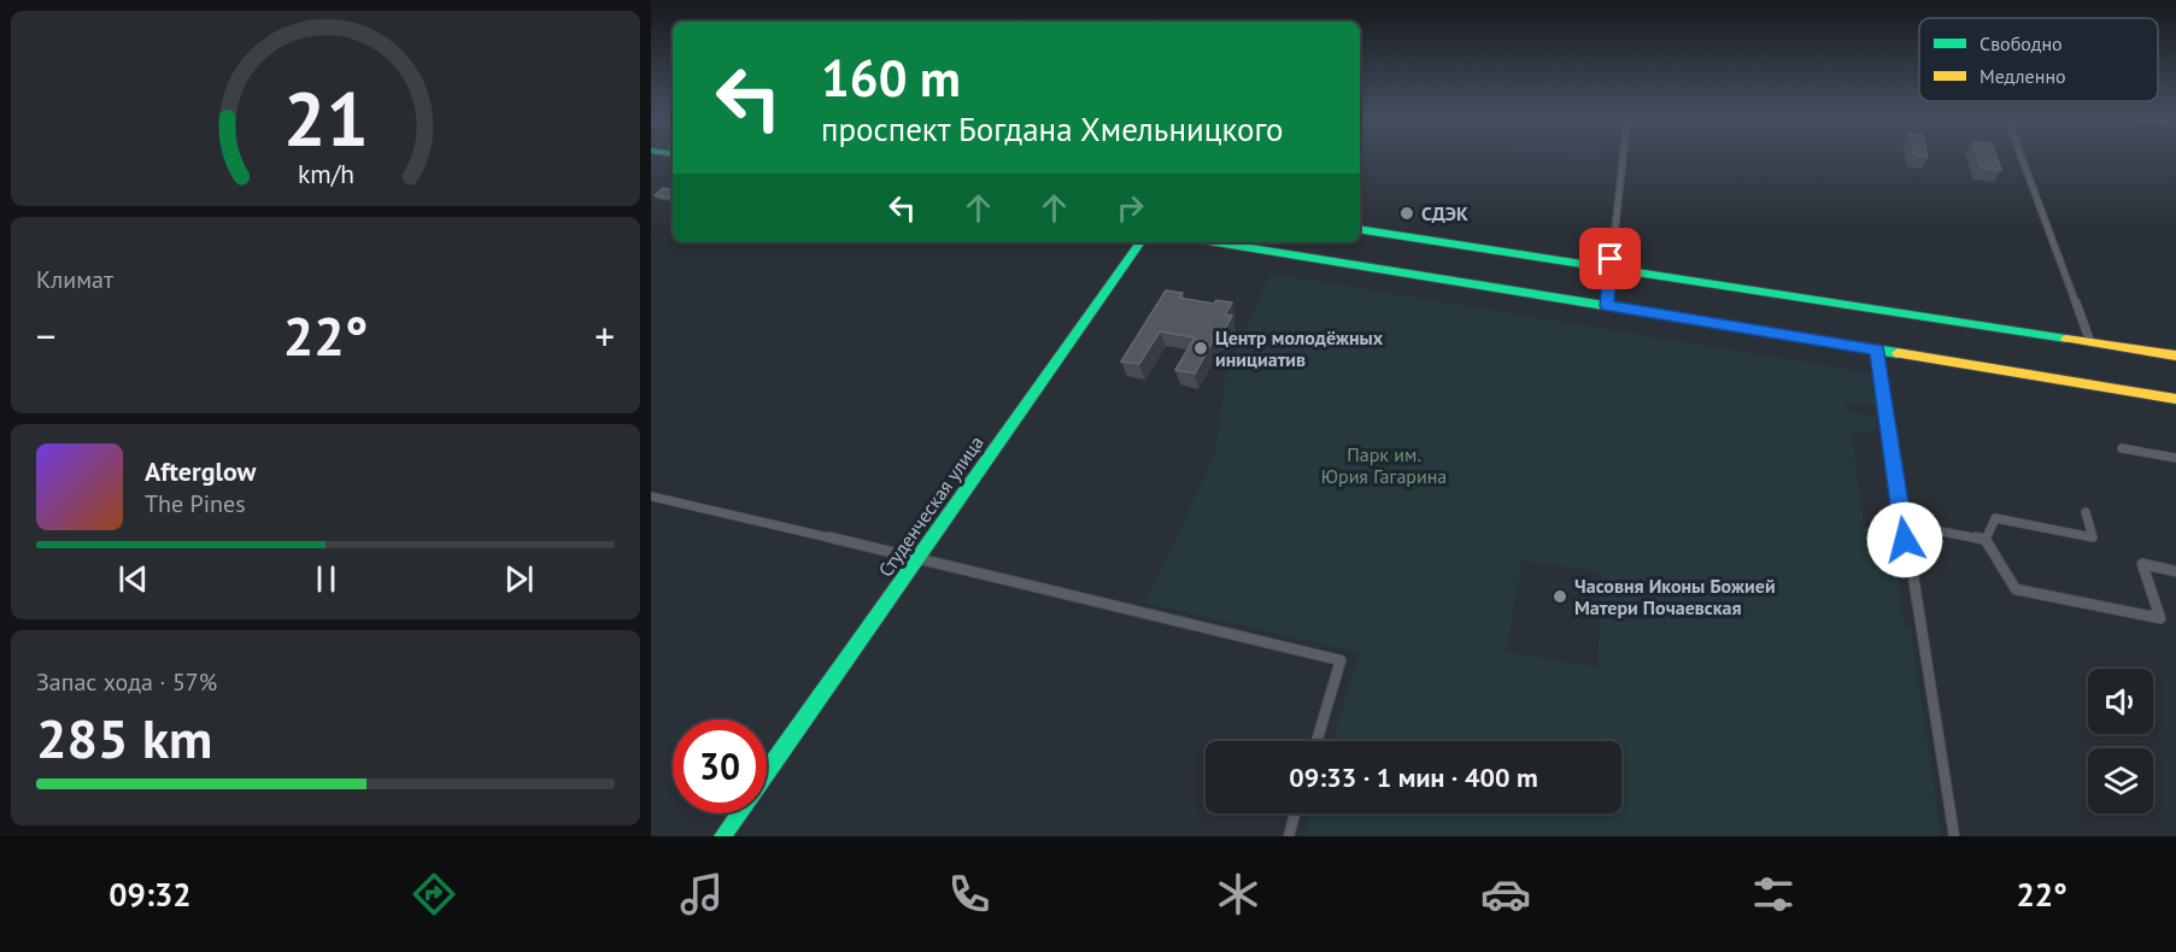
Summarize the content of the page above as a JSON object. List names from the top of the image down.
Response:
{
  "streets": {
    "main road": ["Студенческая улица"]
  },
  "parks": ["Парк им. Юрия Гагарина"],
  "places": ["СДЭК", "Центр молодёжных инициатив", "Часовня Иконы Божией Матери Почаевская"],
  "legend": ["Свободно", "Медленно"],
  "page": {
    "turn": ["160 m", "проспект Богдана Хмельницкого"],
    "tile": [
      "Климат",
      ["Запас хода · 57%", "285 km"]
    ],
    "heat": ["−", "22°", "+"],
    "song": ["Afterglow", "The Pines"],
    "limit": "30",
    "trip": "09:33 · 1 мин · 400 m",
    "tabs": ["09:32", "22°"],
    "gauge": ["21", "km/h"]
  }
}
